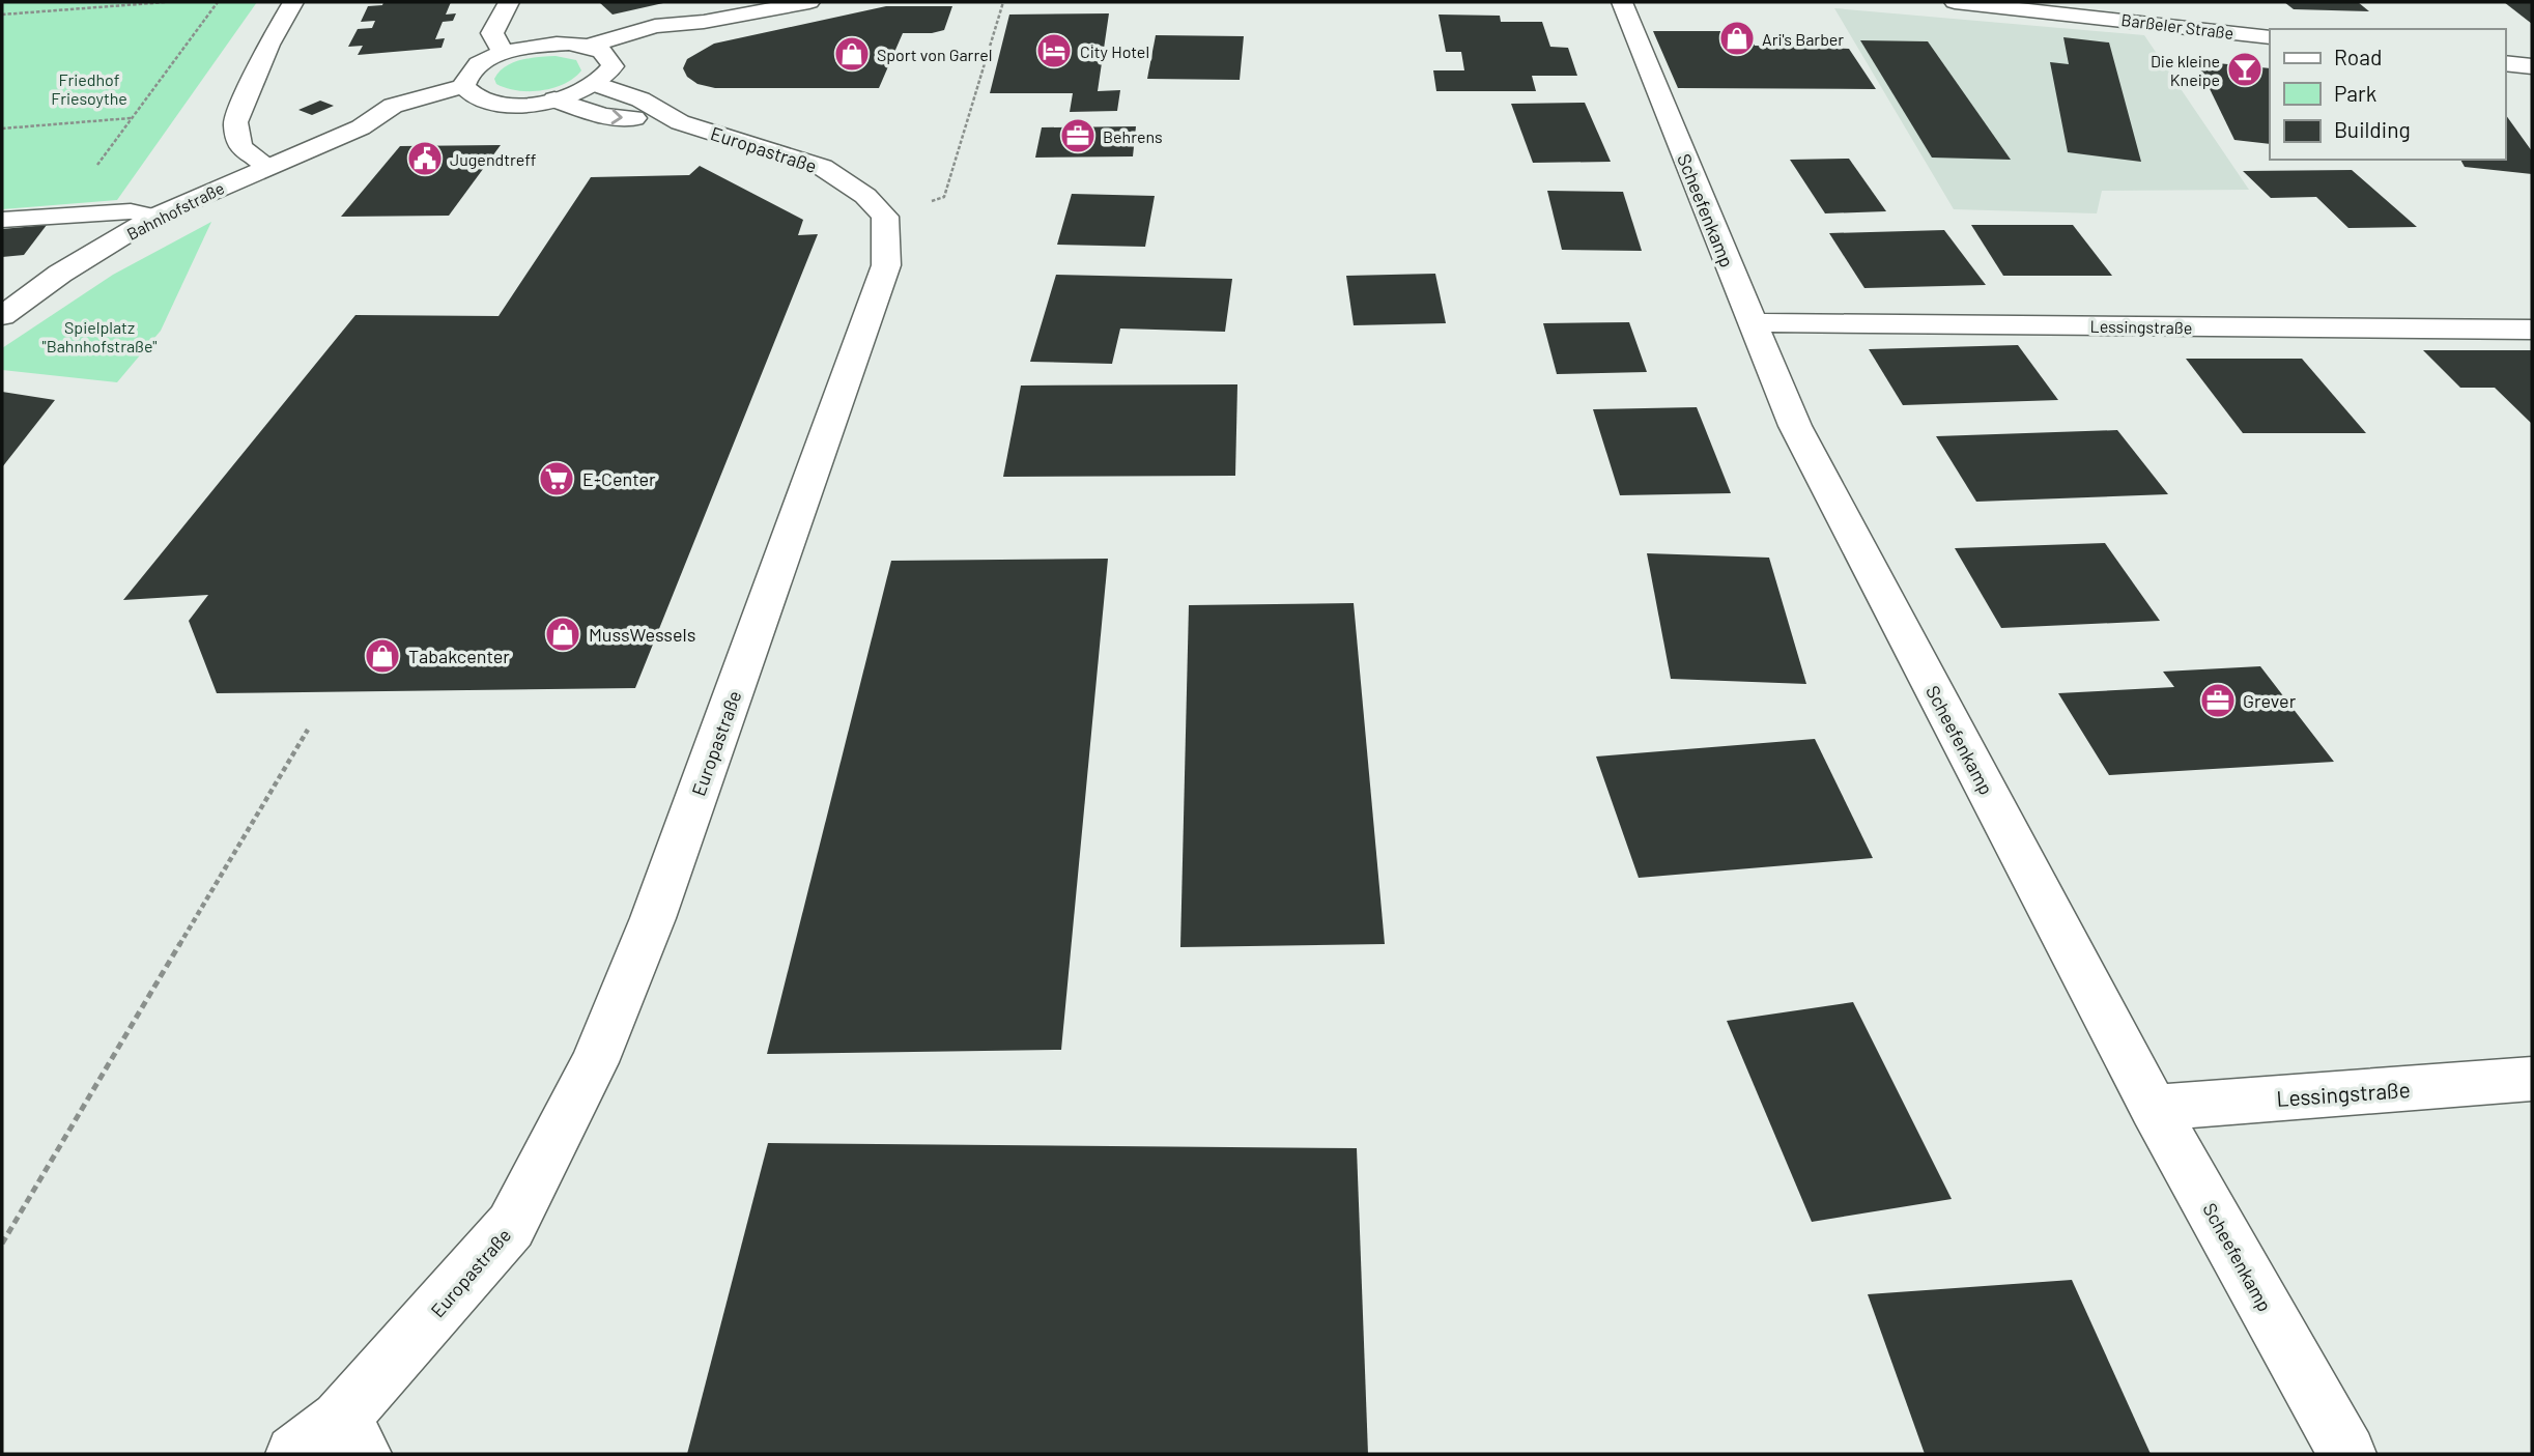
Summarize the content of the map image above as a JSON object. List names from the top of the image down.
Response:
{
  "streets": {
    "street": [
      "Barßeler Straße",
      "Europastraße",
      "Bahnhofstraße",
      "Scheefenkamp",
      "Lessingstraße"
    ]
  },
  "crossings": [
    ["Europastraße", "Bahnhofstraße"],
    ["Scheefenkamp", "Lessingstraße"]
  ],
  "parks": ["Friedhof Friesoythe", "Spielplatz \"Bahnhofstraße\""],
  "places": {
    "shop": [
      "Ari's Barber",
      "Sport von Garrel",
      "MussWessels",
      "Tabakcenter"
    ],
    "hotel": ["City Hotel"],
    "bar": ["Die kleine Kneipe"],
    "office": ["Behrens", "Grever"],
    "public building": ["Jugendtreff"],
    "supermarket": ["E-Center"]
  },
  "legend": ["Road", "Park", "Building"]
}
